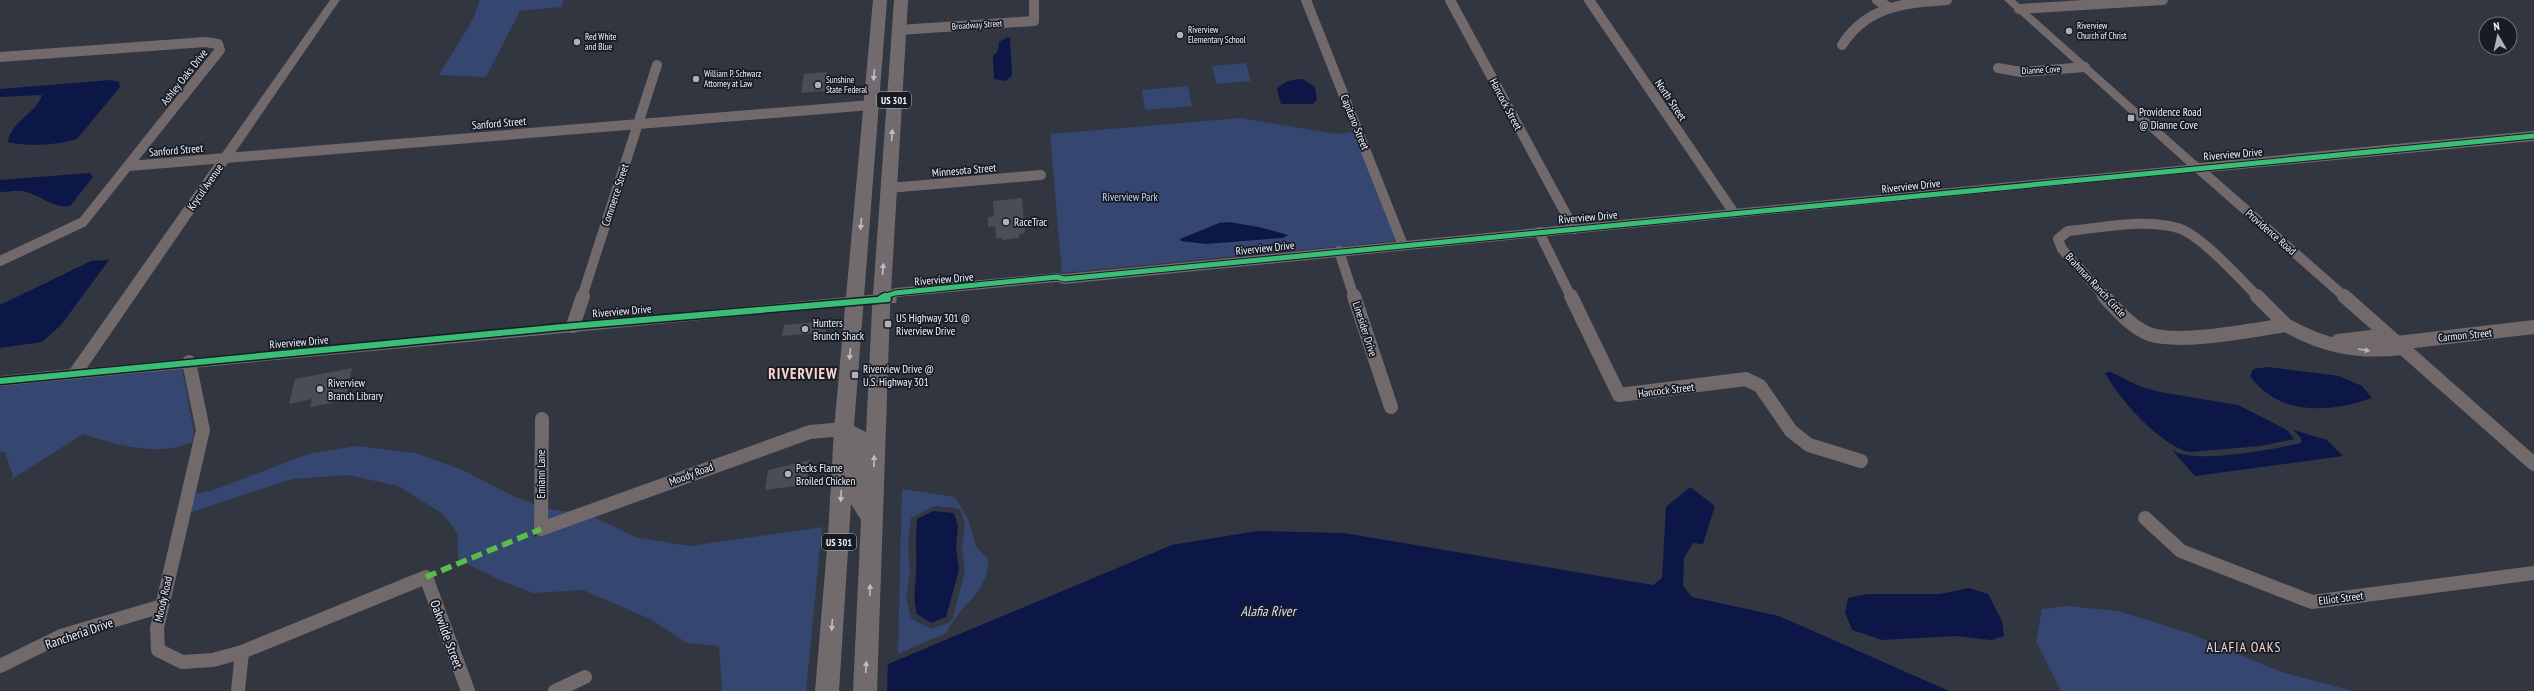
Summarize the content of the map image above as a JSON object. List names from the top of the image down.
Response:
{
  "streets": {
    "main road": ["US 301"],
    "street": [
      "Broadway Street",
      "Dianne Cove",
      "Ashley Oaks Drive",
      "North Street",
      "Hancock Street",
      "Capitano Street",
      "Sanford Street",
      "Riverview Drive",
      "Minnesota Street",
      "Krycul Avenue",
      "Commerce Street",
      "Providence Road",
      "Brahman Ranch Circle",
      "Linesider Drive",
      "Carmon Street",
      "Emiann Lane",
      "Moody Road",
      "Elliot Street",
      "Rancheria Drive",
      "Oakwilde Street"
    ]
  },
  "crossings": [
    ["Broadway Street", "US 301"],
    ["Dianne Cove", "Providence Road"],
    ["Ashley Oaks Drive", "Sanford Street"],
    ["US 301", "Sanford Street"],
    ["US 301", "Riverview Drive"],
    ["US 301", "Minnesota Street"],
    ["US 301", "Moody Road"],
    ["North Street", "Riverview Drive"],
    ["Hancock Street", "Riverview Drive"],
    ["Capitano Street", "Riverview Drive"],
    ["Sanford Street", "Krycul Avenue"],
    ["Sanford Street", "Commerce Street"],
    ["Riverview Drive", "Krycul Avenue"],
    ["Riverview Drive", "Commerce Street"],
    ["Riverview Drive", "Providence Road"],
    ["Riverview Drive", "Linesider Drive"],
    ["Riverview Drive", "Moody Road"],
    ["Providence Road", "Brahman Ranch Circle"],
    ["Providence Road", "Carmon Street"],
    ["Brahman Ranch Circle", "Carmon Street"],
    ["Emiann Lane", "Moody Road"],
    ["Moody Road", "Rancheria Drive"],
    ["Moody Road", "Oakwilde Street"]
  ],
  "districts": ["RIVERVIEW", "ALAFIA OAKS"],
  "water": ["Alafia River"],
  "parks": ["Riverview Park"],
  "places": {
    "other": [
      "Riverview Church of Christ",
      "Riverview Elementary School",
      "Red White and Blue",
      "William P. Schwarz Attorney at Law",
      "Sunshine State Federal",
      "RaceTrac",
      "Hunters Brunch Shack",
      "Riverview Branch Library",
      "Pecks Flame Broiled Chicken"
    ],
    "transit": ["Providence Road @ Dianne Cove", "US Highway 301 @ Riverview Drive", "Riverview Drive @ U.S. Highway 301"]
  },
  "north": "top"
}
